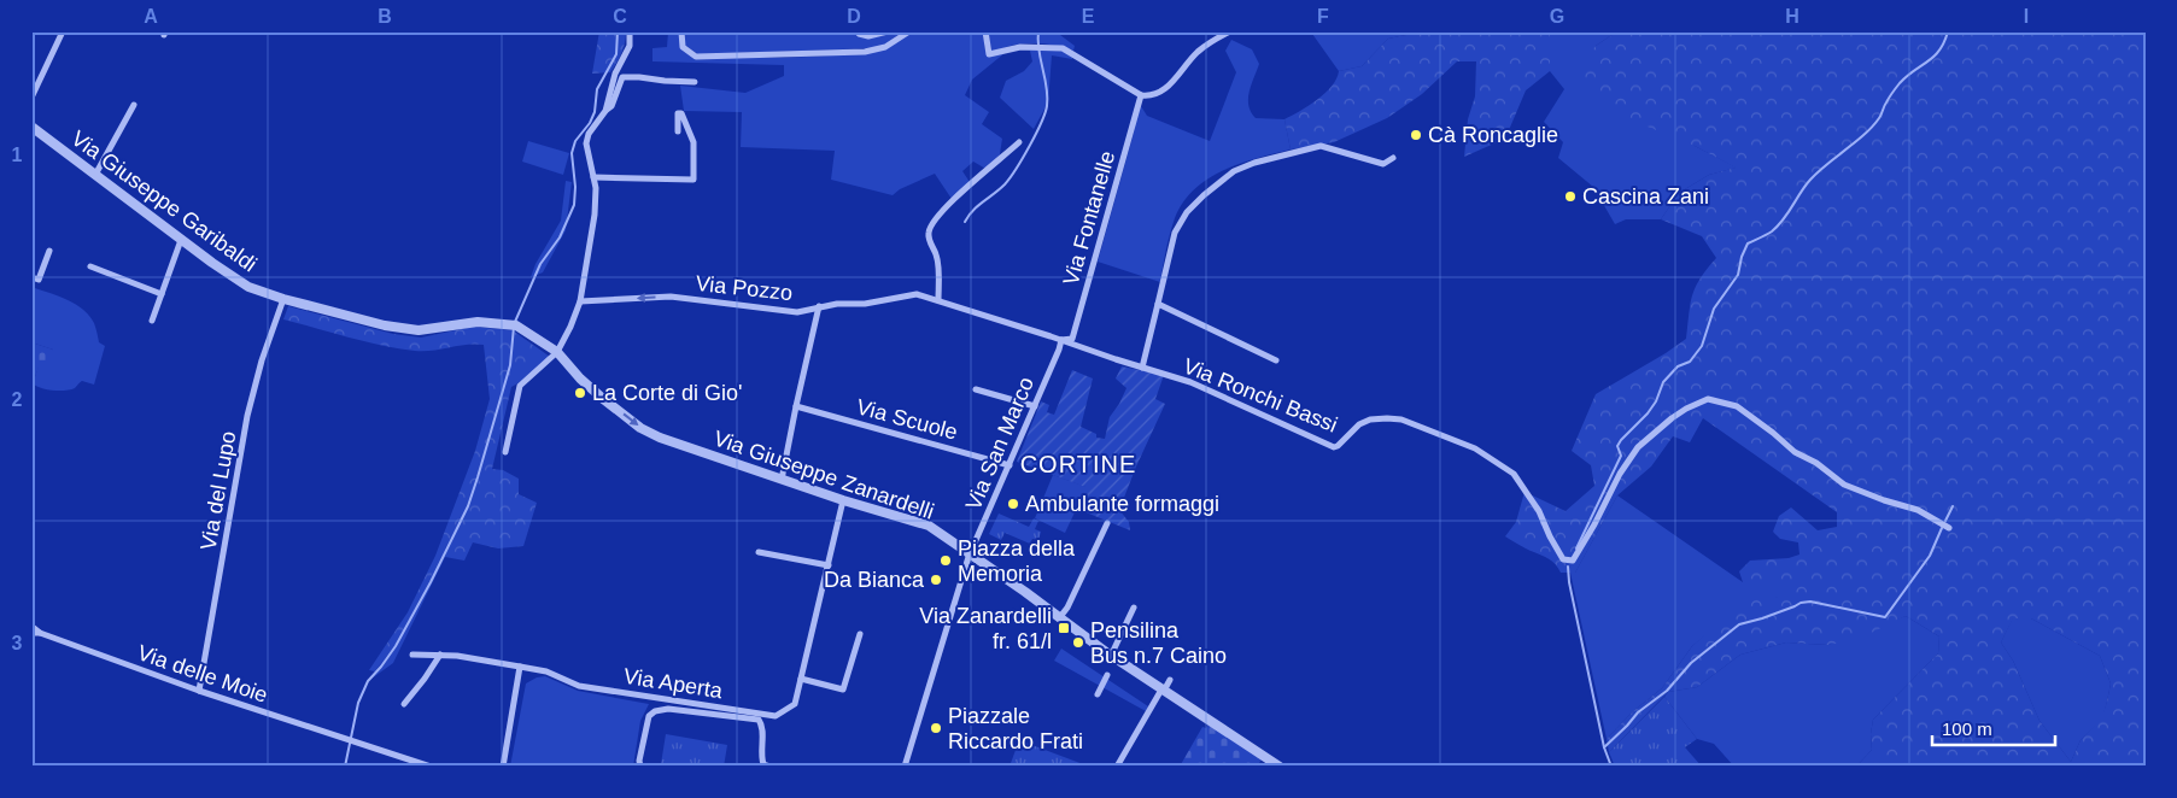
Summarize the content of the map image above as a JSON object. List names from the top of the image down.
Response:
{
  "streets": {
    "street": [
      "Via Giuseppe Garibaldi",
      "Via Fontanelle",
      "Via Pozzo",
      "Via Ronchi Bassi",
      "Via Scuole",
      "Via San Marco",
      "Via Giuseppe Zanardelli",
      "Via del Lupo",
      "Via delle Moie",
      "Via Aperta"
    ]
  },
  "crossings": [
    ["Via Giuseppe Garibaldi", "Via Giuseppe Zanardelli"],
    ["Via Giuseppe Garibaldi", "Via del Lupo"],
    ["Via Fontanelle", "Via Pozzo"],
    ["Via Fontanelle", "Via Ronchi Bassi"],
    ["Via Fontanelle", "Via San Marco"],
    ["Via Pozzo", "Via Ronchi Bassi"],
    ["Via Pozzo", "Via San Marco"],
    ["Via Ronchi Bassi", "Via San Marco"],
    ["Via Scuole", "Via San Marco"],
    ["Via San Marco", "Via Giuseppe Zanardelli"],
    ["Via Giuseppe Zanardelli", "Via Aperta"],
    ["Via del Lupo", "Via delle Moie"]
  ],
  "one_way": ["Via Pozzo"],
  "districts": ["CORTINE"],
  "places": {
    "other": [
      "Cà Roncaglie",
      "Cascina Zani",
      "La Corte di Gio'",
      "Ambulante formaggi",
      "Piazza della Memoria",
      "Da Bianca",
      "Pensilina Bus n.7 Caino",
      "Piazzale Riccardo Frati"
    ],
    "transit": ["Via Zanardelli fr. 61/l"]
  },
  "scale_bar": "100 m",
  "grid": {
    "columns": [
      "A",
      "B",
      "C",
      "D",
      "E",
      "F",
      "G",
      "H",
      "I"
    ],
    "rows": ["1", "2", "3"]
  }
}
